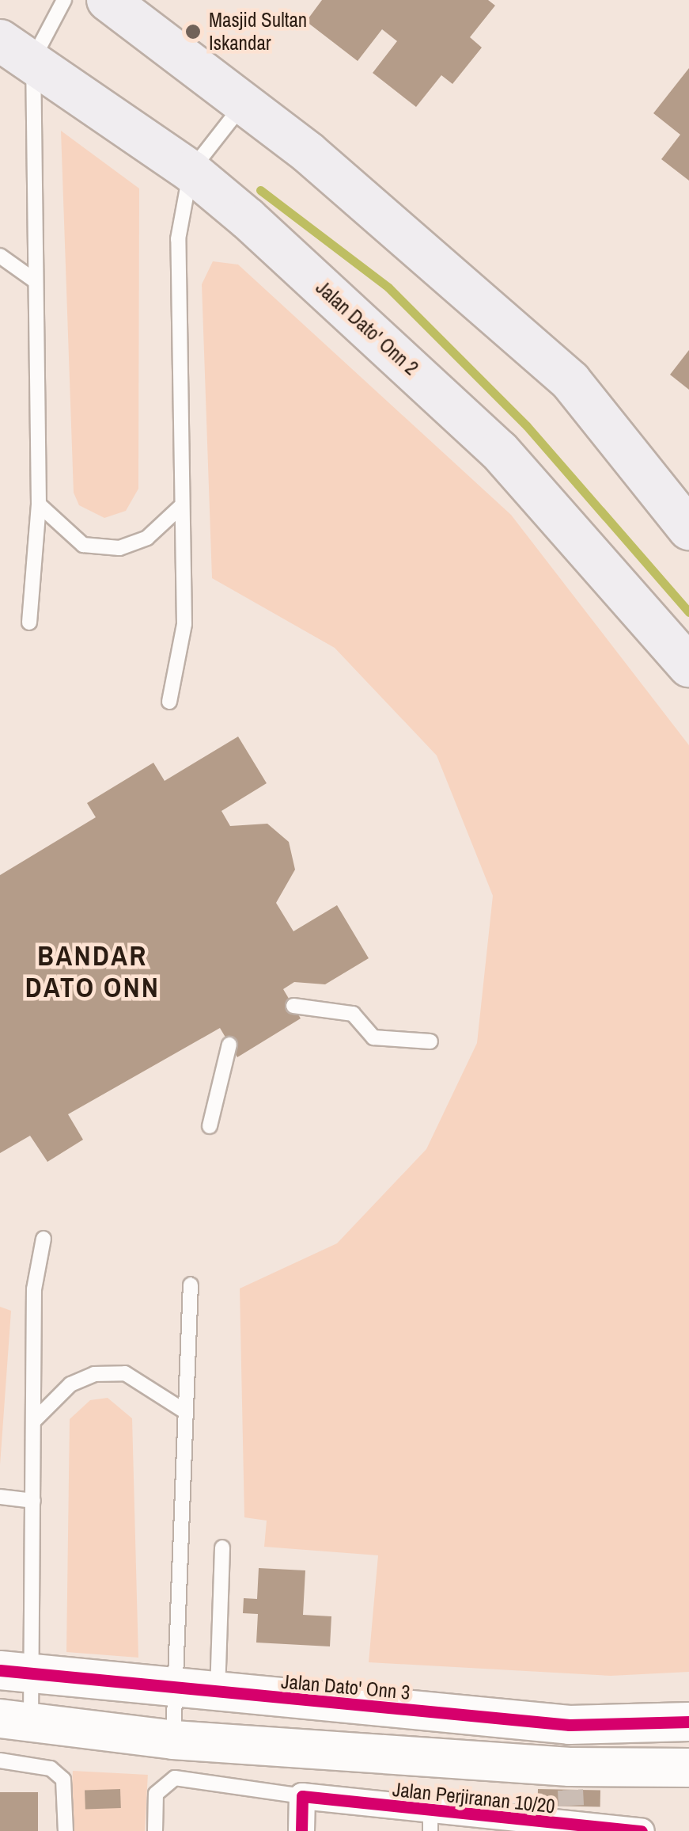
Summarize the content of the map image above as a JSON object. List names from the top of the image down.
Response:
{
  "streets": {
    "main road": ["Jalan Dato' Onn 2", "Jalan Dato' Onn 3"],
    "street": ["Jalan Perjiranan 10/20"]
  },
  "districts": ["BANDAR DATO ONN"],
  "places": ["Masjid Sultan Iskandar"]
}
